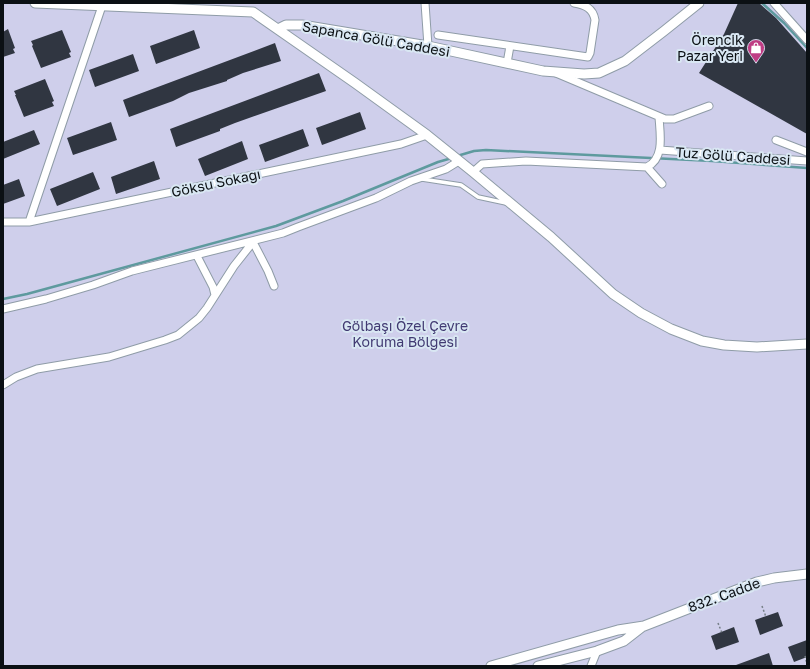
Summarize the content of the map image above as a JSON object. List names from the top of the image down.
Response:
{
  "streets": {
    "street": [
      "Sapanca Gölü Caddesi",
      "Tuz Gölü Caddesi",
      "Göksu Sokağı",
      "832. Cadde"
    ]
  },
  "parks": ["Gölbaşı Özel Çevre Koruma Bölgesi"],
  "places": {
    "shop": ["Örencik Pazar Yeri"]
  }
}
